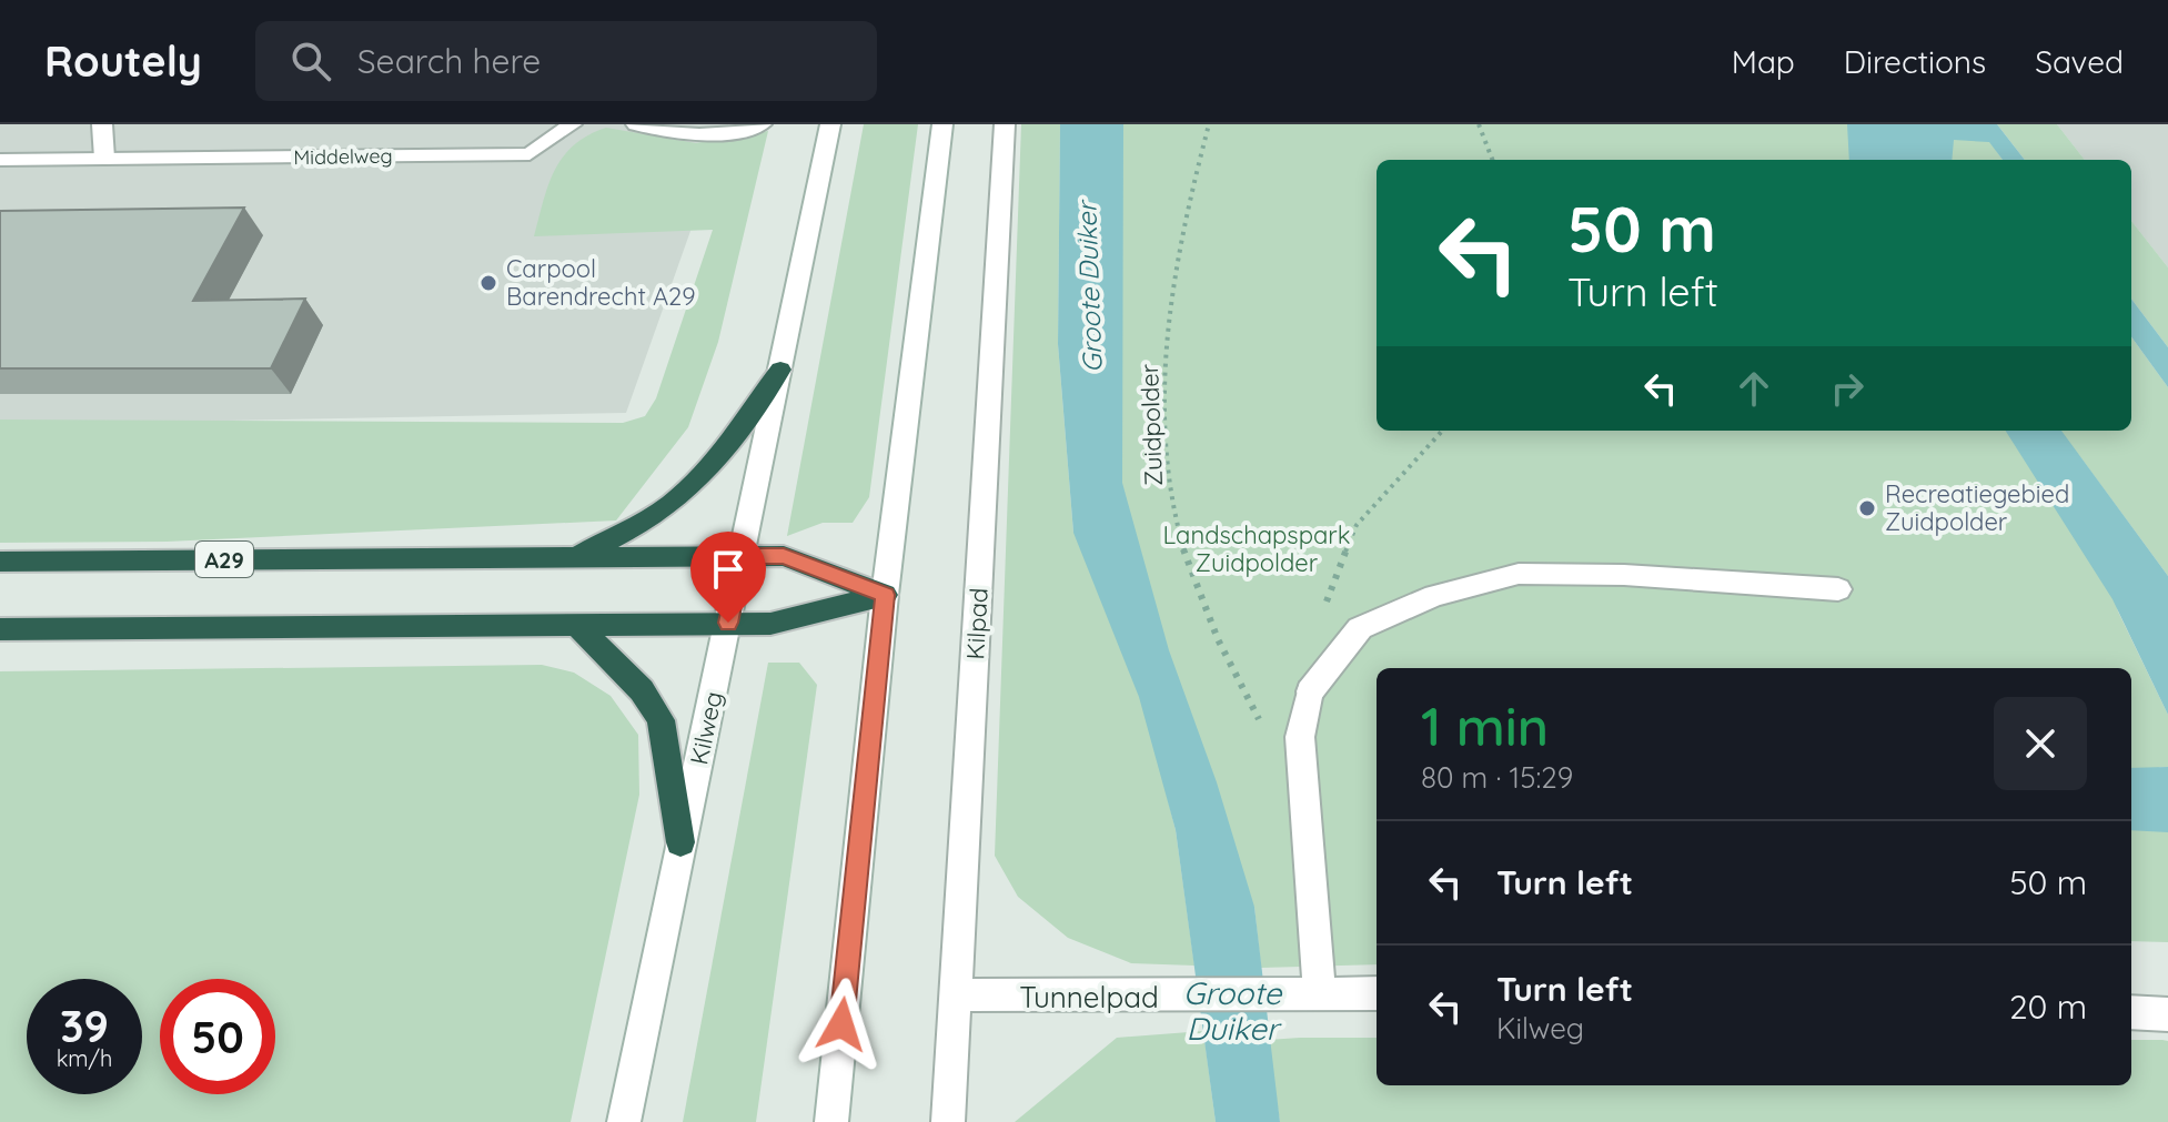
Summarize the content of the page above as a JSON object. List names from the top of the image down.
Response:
{
  "streets": {
    "highway": ["A29"],
    "street": [
      "Middelweg",
      "Kilpad",
      "Kilweg",
      "Tunnelpad"
    ],
    "path": ["Zuidpolder"]
  },
  "crossings": [
    ["A29", "Kilweg"],
    ["Kilpad", "Tunnelpad"]
  ],
  "water": ["Groote Duiker"],
  "parks": ["Landschapspark Zuidpolder"],
  "places": ["Carpool Barendrecht A29", "Recreatiegebied Zuidpolder"],
  "page": {
    "header": "Routely",
    "search": "Search here",
    "nav": ["Map", "Directions", "Saved"],
    "turn": ["50 m", "Turn left"],
    "heading": ["1 min", "80 m · 15:29"],
    "list": [
      {
        "name": "Turn left",
        "value": "50 m"
      },
      {
        "name": "Turn left",
        "note": "Kilweg",
        "value": "20 m"
      }
    ],
    "speed": "39 km/h",
    "limit": "50"
  }
}
